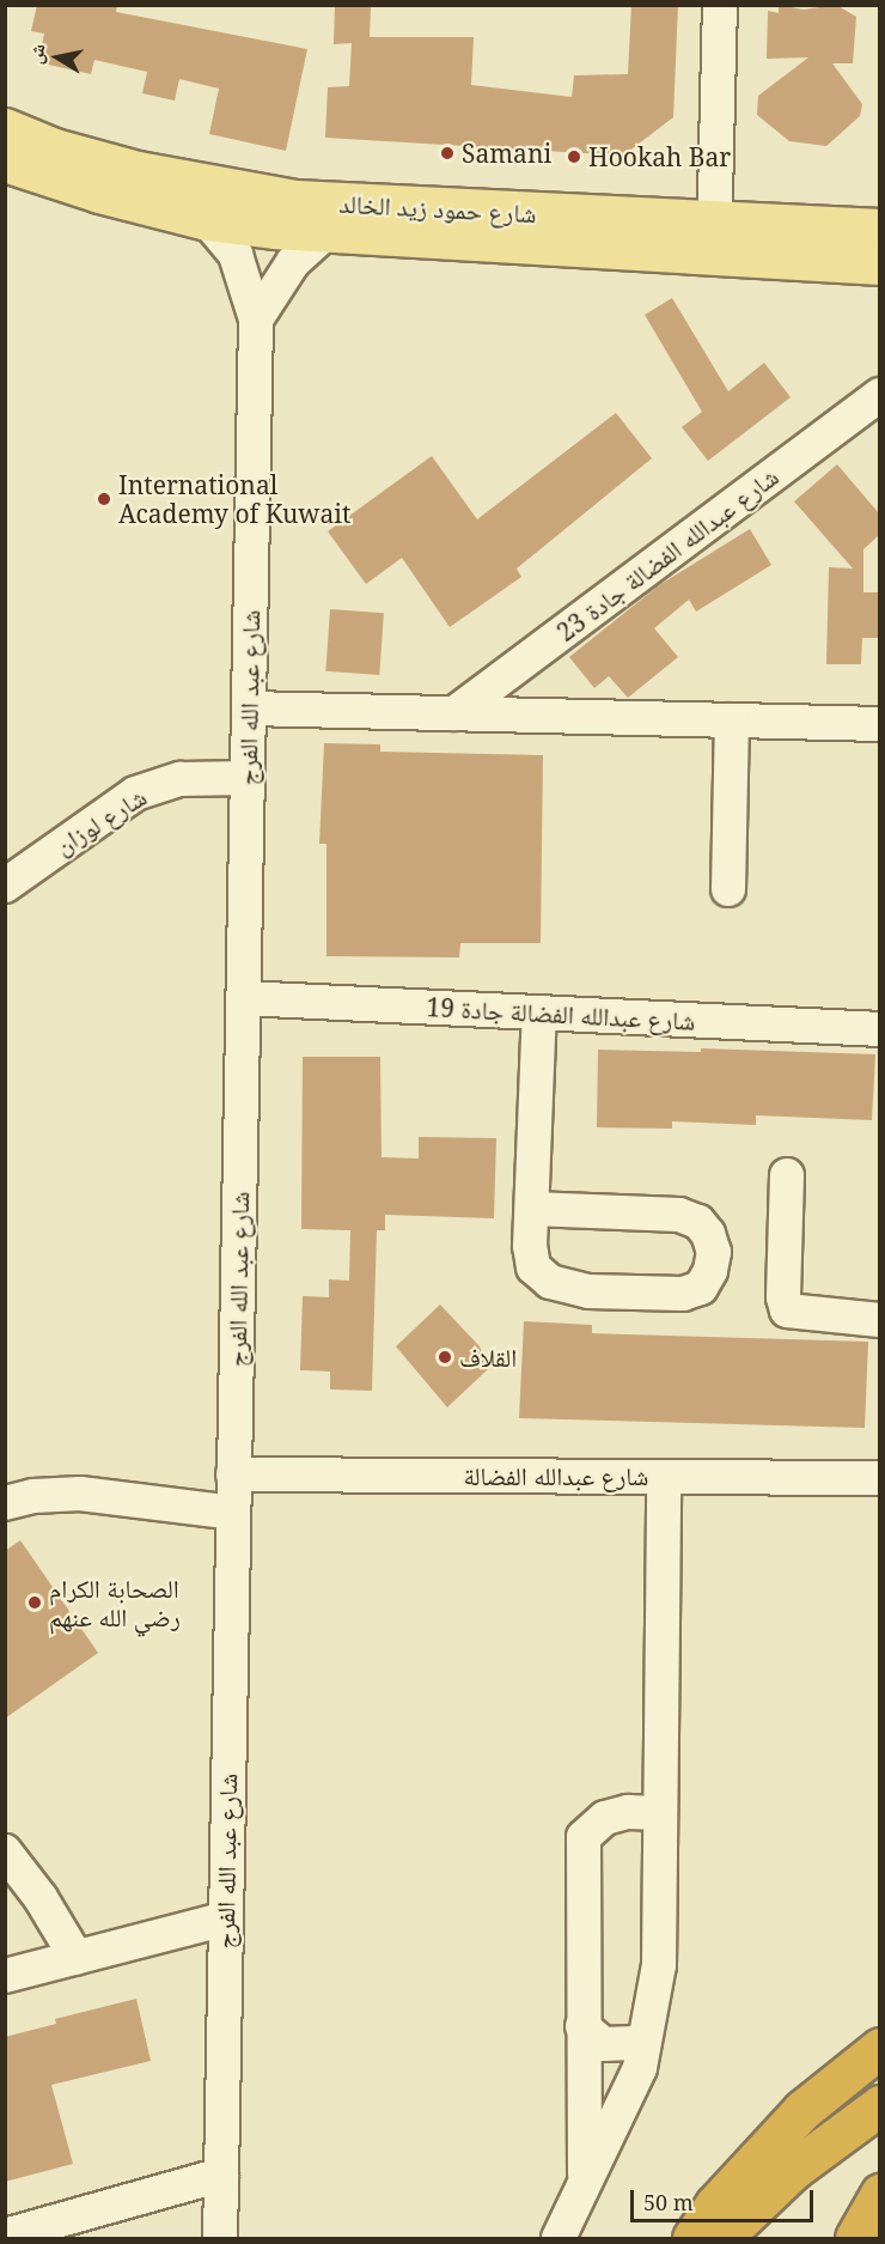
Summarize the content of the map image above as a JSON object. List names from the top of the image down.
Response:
{
  "streets": {
    "main road": ["شارع حمود زيد الخالد"],
    "street": [
      "شارع عبدالله الفضالة جادة 23",
      "شارع عبد الله الفرج",
      "شارع لوزان",
      "شارع عبدالله الفضالة جادة 19",
      "شارع عبدالله الفضالة"
    ]
  },
  "crossings": [
    ["شارع حمود زيد الخالد", "شارع عبد الله الفرج"],
    ["شارع عبد الله الفرج", "شارع لوزان"],
    ["شارع عبد الله الفرج", "شارع عبدالله الفضالة جادة 19"],
    ["شارع عبد الله الفرج", "شارع عبدالله الفضالة"]
  ],
  "places": [
    "Samani",
    "Hookah Bar",
    "International Academy of Kuwait",
    "القلاف",
    "الصحابة الكرام رضي الله عنهم"
  ],
  "scale_bar": "50 m",
  "north": "left"
}
